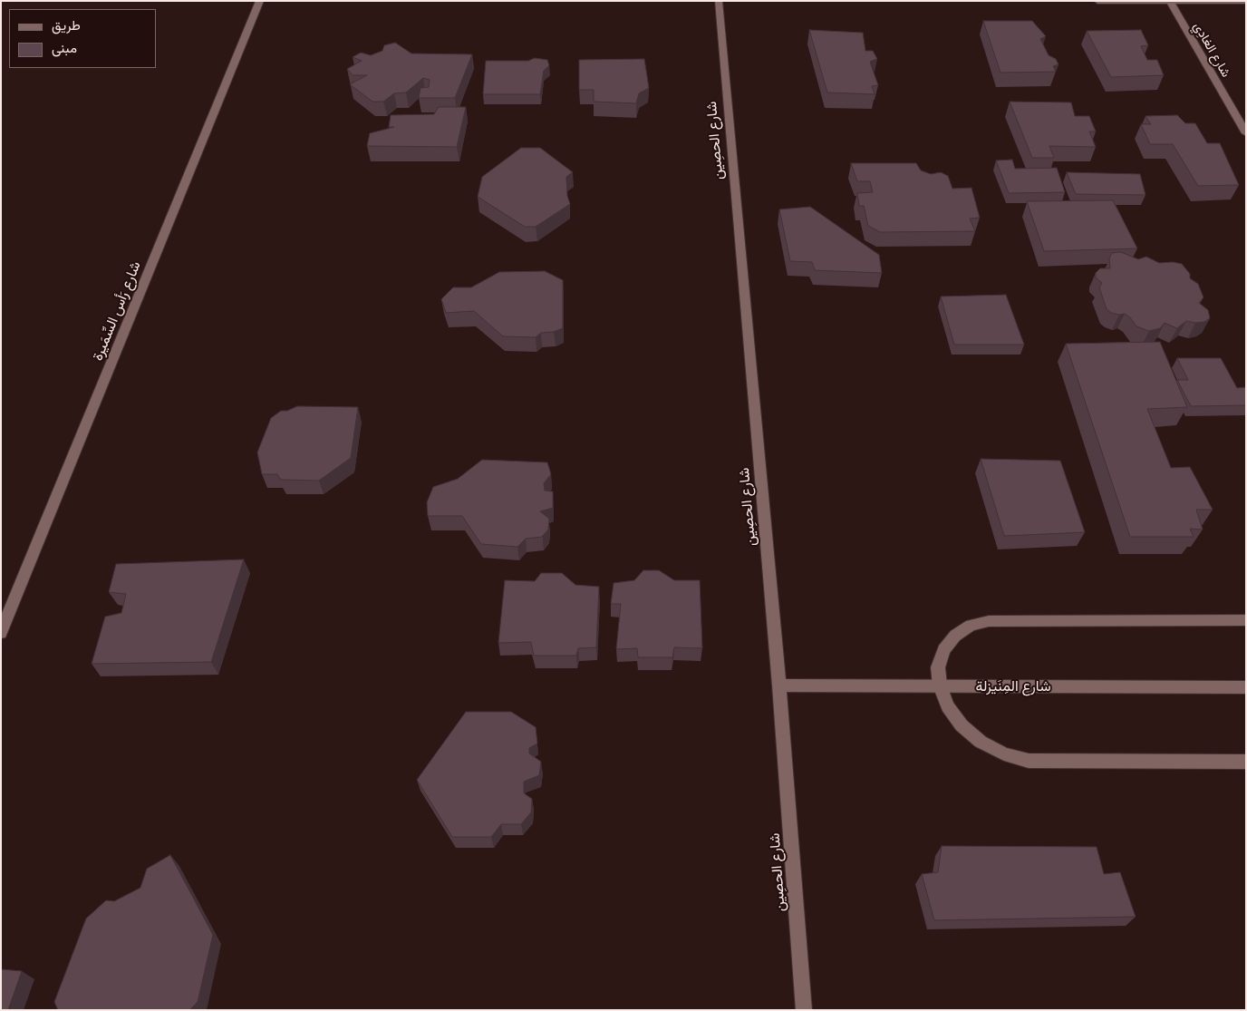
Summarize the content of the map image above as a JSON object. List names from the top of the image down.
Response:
{
  "streets": {
    "street": [
      "شارع الغادِي",
      "شارع الحصِين",
      "شارع رَأس السِّمَيرة",
      "شارع المِنَيزلة"
    ]
  },
  "crossings": [
    ["شارع الحصِين", "شارع المِنَيزلة"]
  ],
  "legend": ["طريق", "مبنى"]
}
